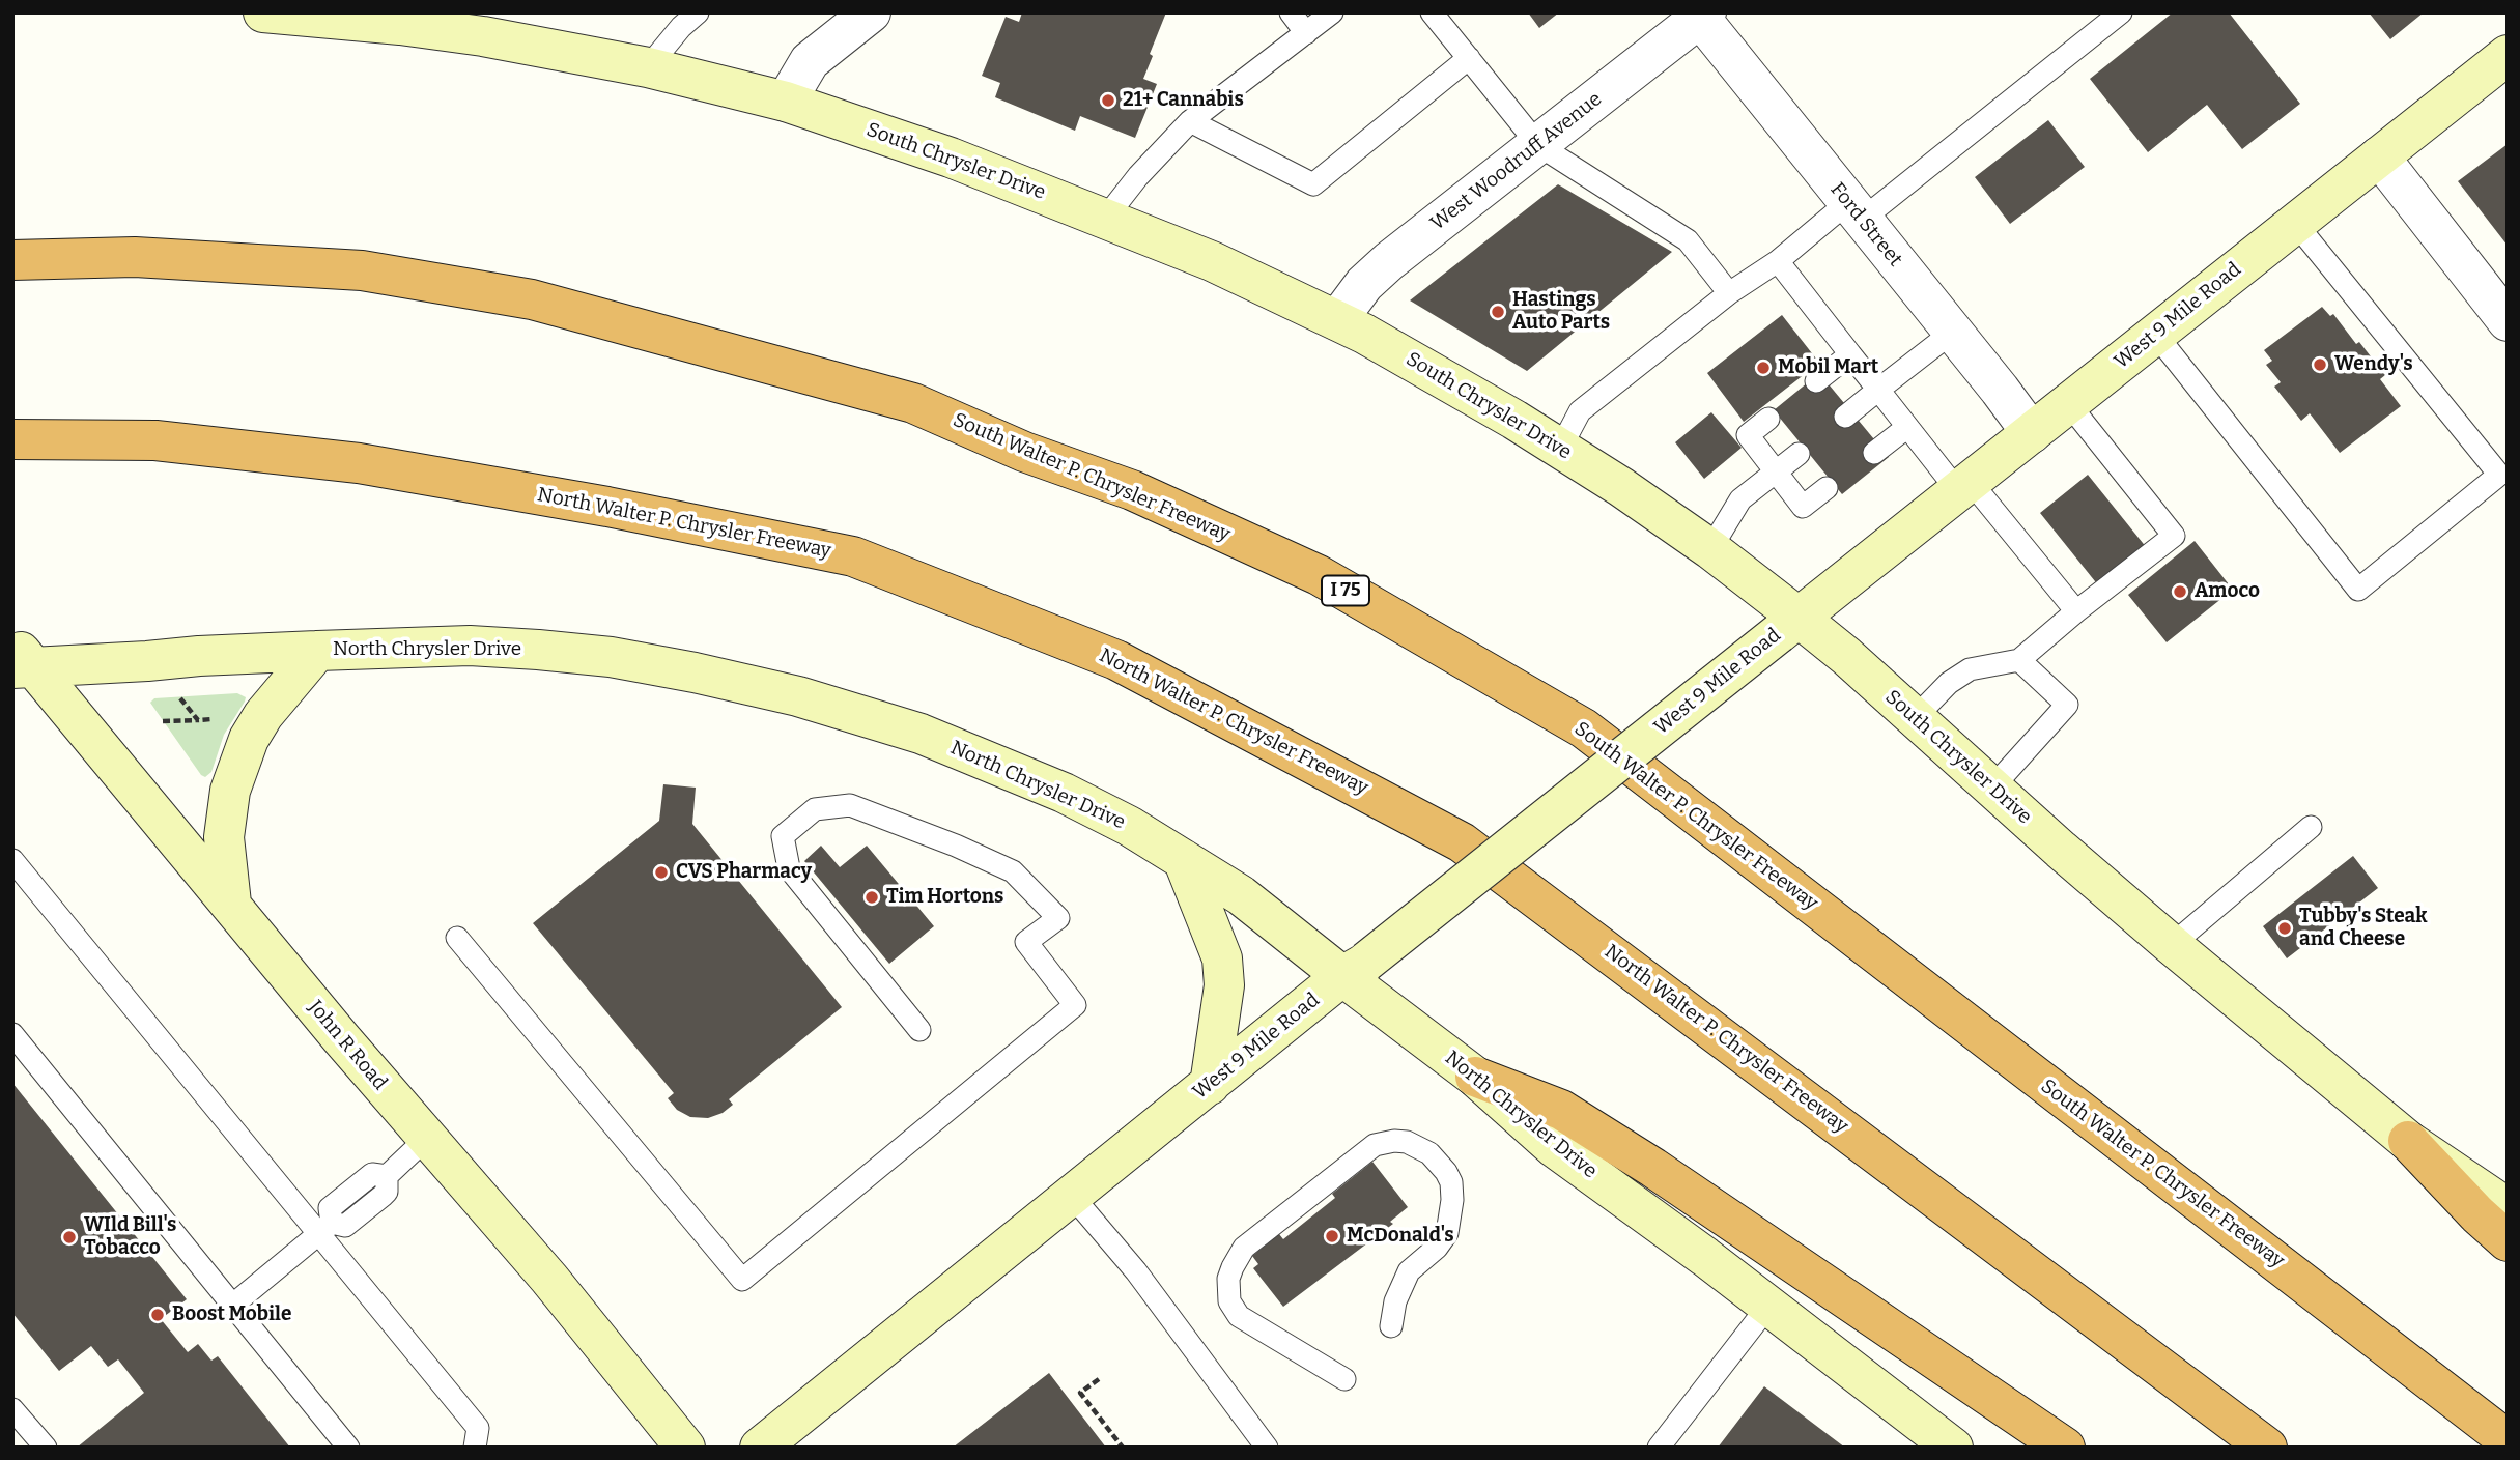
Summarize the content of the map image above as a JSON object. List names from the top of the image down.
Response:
{
  "streets": {
    "highway": ["South Walter P. Chrysler Freeway", "North Walter P. Chrysler Freeway", "I 75"],
    "main road": [
      "South Chrysler Drive",
      "West 9 Mile Road",
      "North Chrysler Drive",
      "John R Road"
    ],
    "street": ["West Woodruff Avenue", "Ford Street"]
  },
  "crossings": [
    ["South Chrysler Drive", "West Woodruff Avenue"],
    ["South Chrysler Drive", "West 9 Mile Road"],
    ["West Woodruff Avenue", "Ford Street"],
    ["Ford Street", "West 9 Mile Road"],
    ["West 9 Mile Road", "North Chrysler Drive"],
    ["North Chrysler Drive", "John R Road"]
  ],
  "places": [
    "21+ Cannabis",
    "Hastings Auto Parts",
    "Wendy's",
    "Mobil Mart",
    "Amoco",
    "CVS Pharmacy",
    "Tim Hortons",
    "Tubby's Steak and Cheese",
    "McDonald's",
    "WIld Bill's Tobacco",
    "Boost Mobile"
  ]
}
